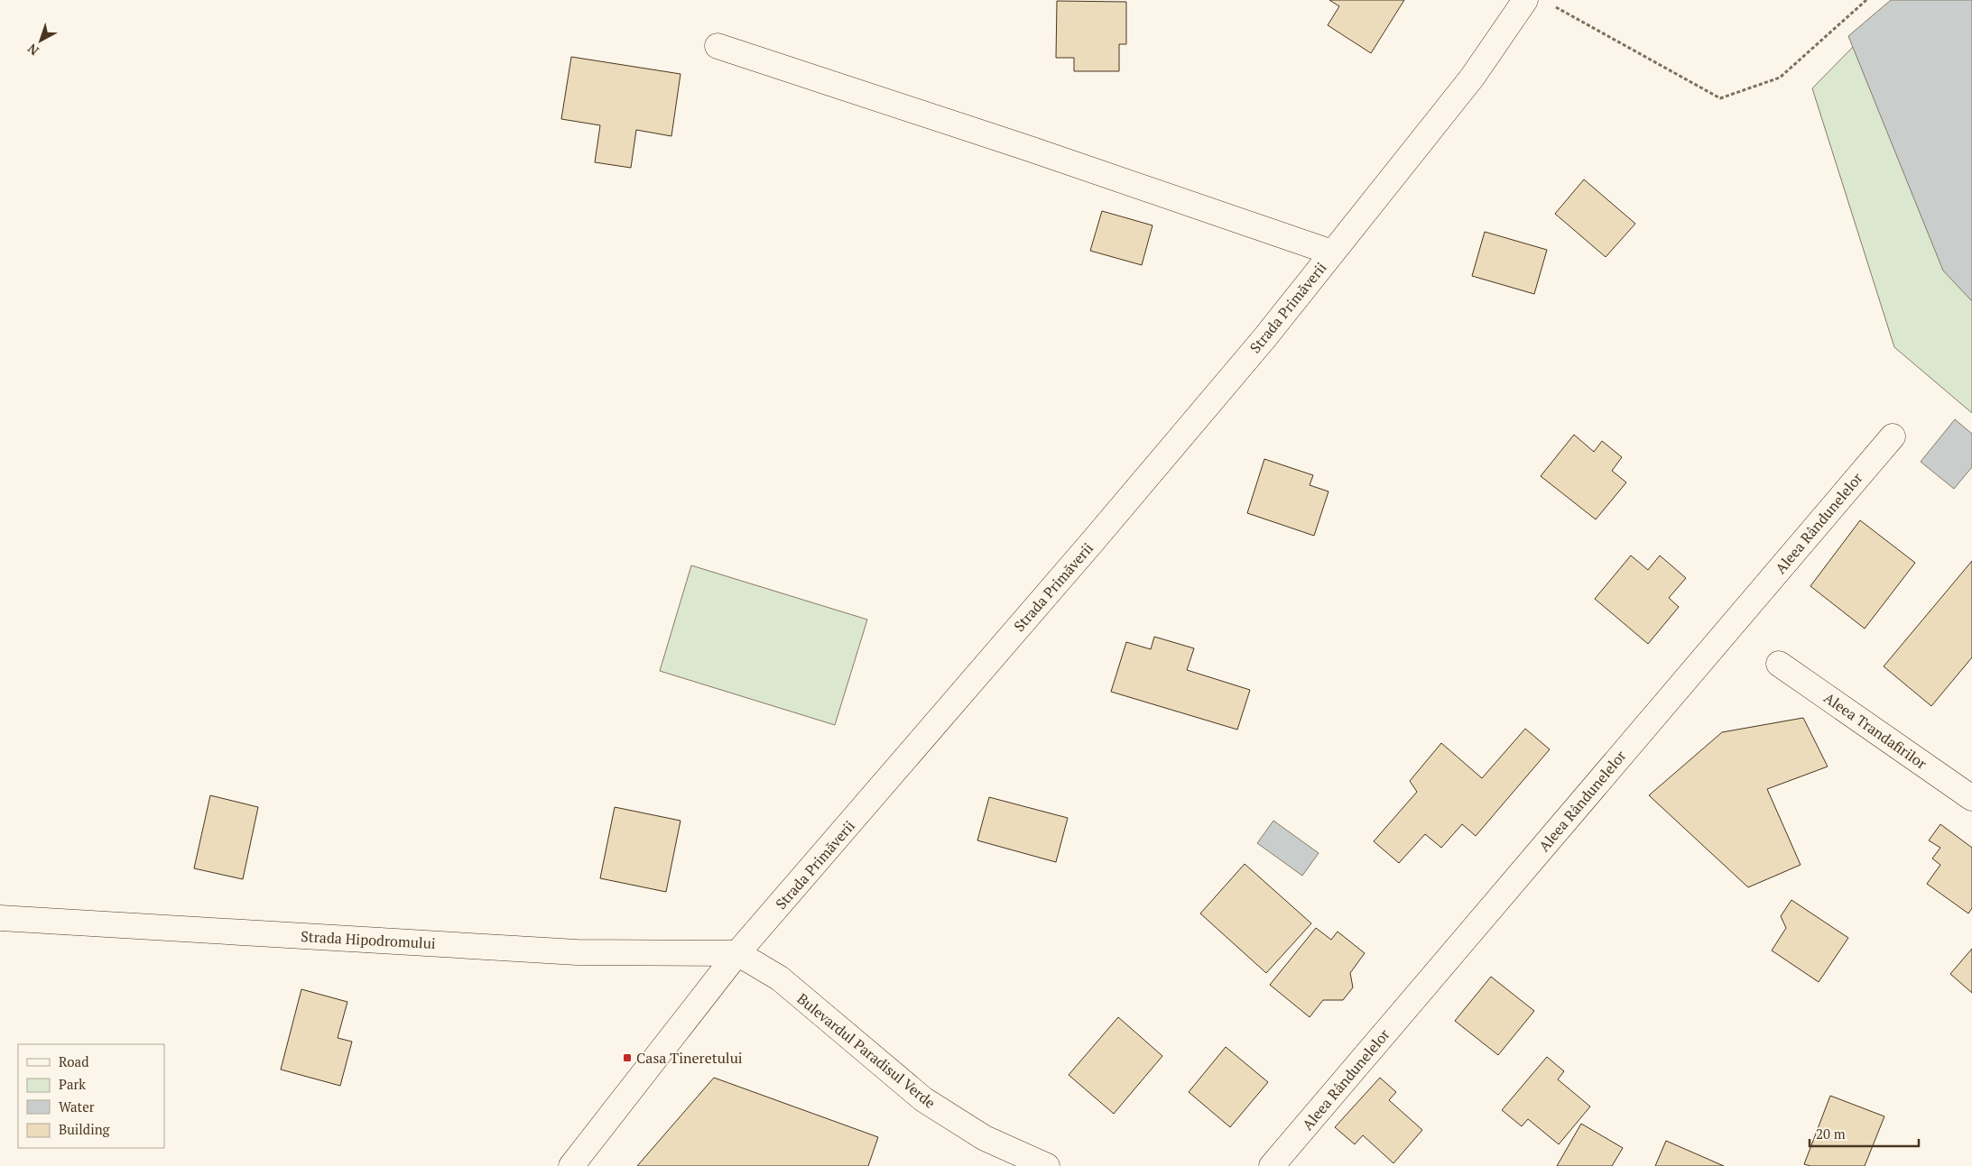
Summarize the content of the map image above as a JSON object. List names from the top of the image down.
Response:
{
  "streets": {
    "street": [
      "Strada Primăverii",
      "Aleea Rândunelelor",
      "Aleea Trandafirilor",
      "Strada Hipodromului",
      "Bulevardul Paradisul Verde"
    ]
  },
  "crossings": [
    ["Strada Primăverii", "Strada Hipodromului"],
    ["Strada Primăverii", "Bulevardul Paradisul Verde"],
    ["Strada Hipodromului", "Bulevardul Paradisul Verde"]
  ],
  "places": {
    "transit": ["Casa Tineretului"]
  },
  "legend": [
    "Road",
    "Park",
    "Water",
    "Building"
  ],
  "scale_bar": "20 m",
  "north": "bottom left"
}
